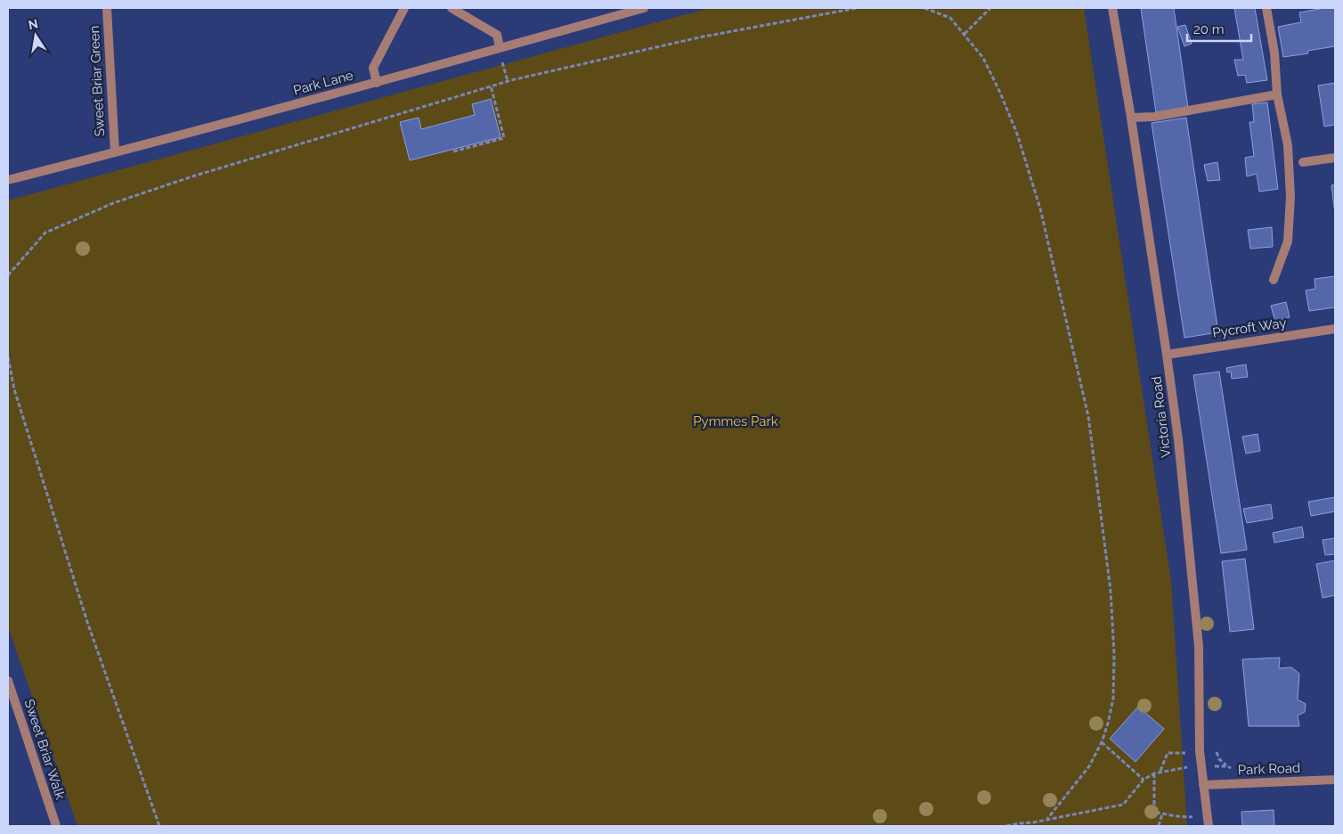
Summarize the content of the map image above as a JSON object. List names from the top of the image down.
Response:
{
  "streets": {
    "street": [
      "Sweet Briar Green",
      "Park Lane",
      "Pycroft Way",
      "Victoria Road",
      "Sweet Briar Walk",
      "Park Road"
    ]
  },
  "crossings": [
    ["Sweet Briar Green", "Park Lane"],
    ["Pycroft Way", "Victoria Road"],
    ["Victoria Road", "Park Road"]
  ],
  "parks": ["Pymmes Park"],
  "scale_bar": "20 m",
  "north": "top"
}
